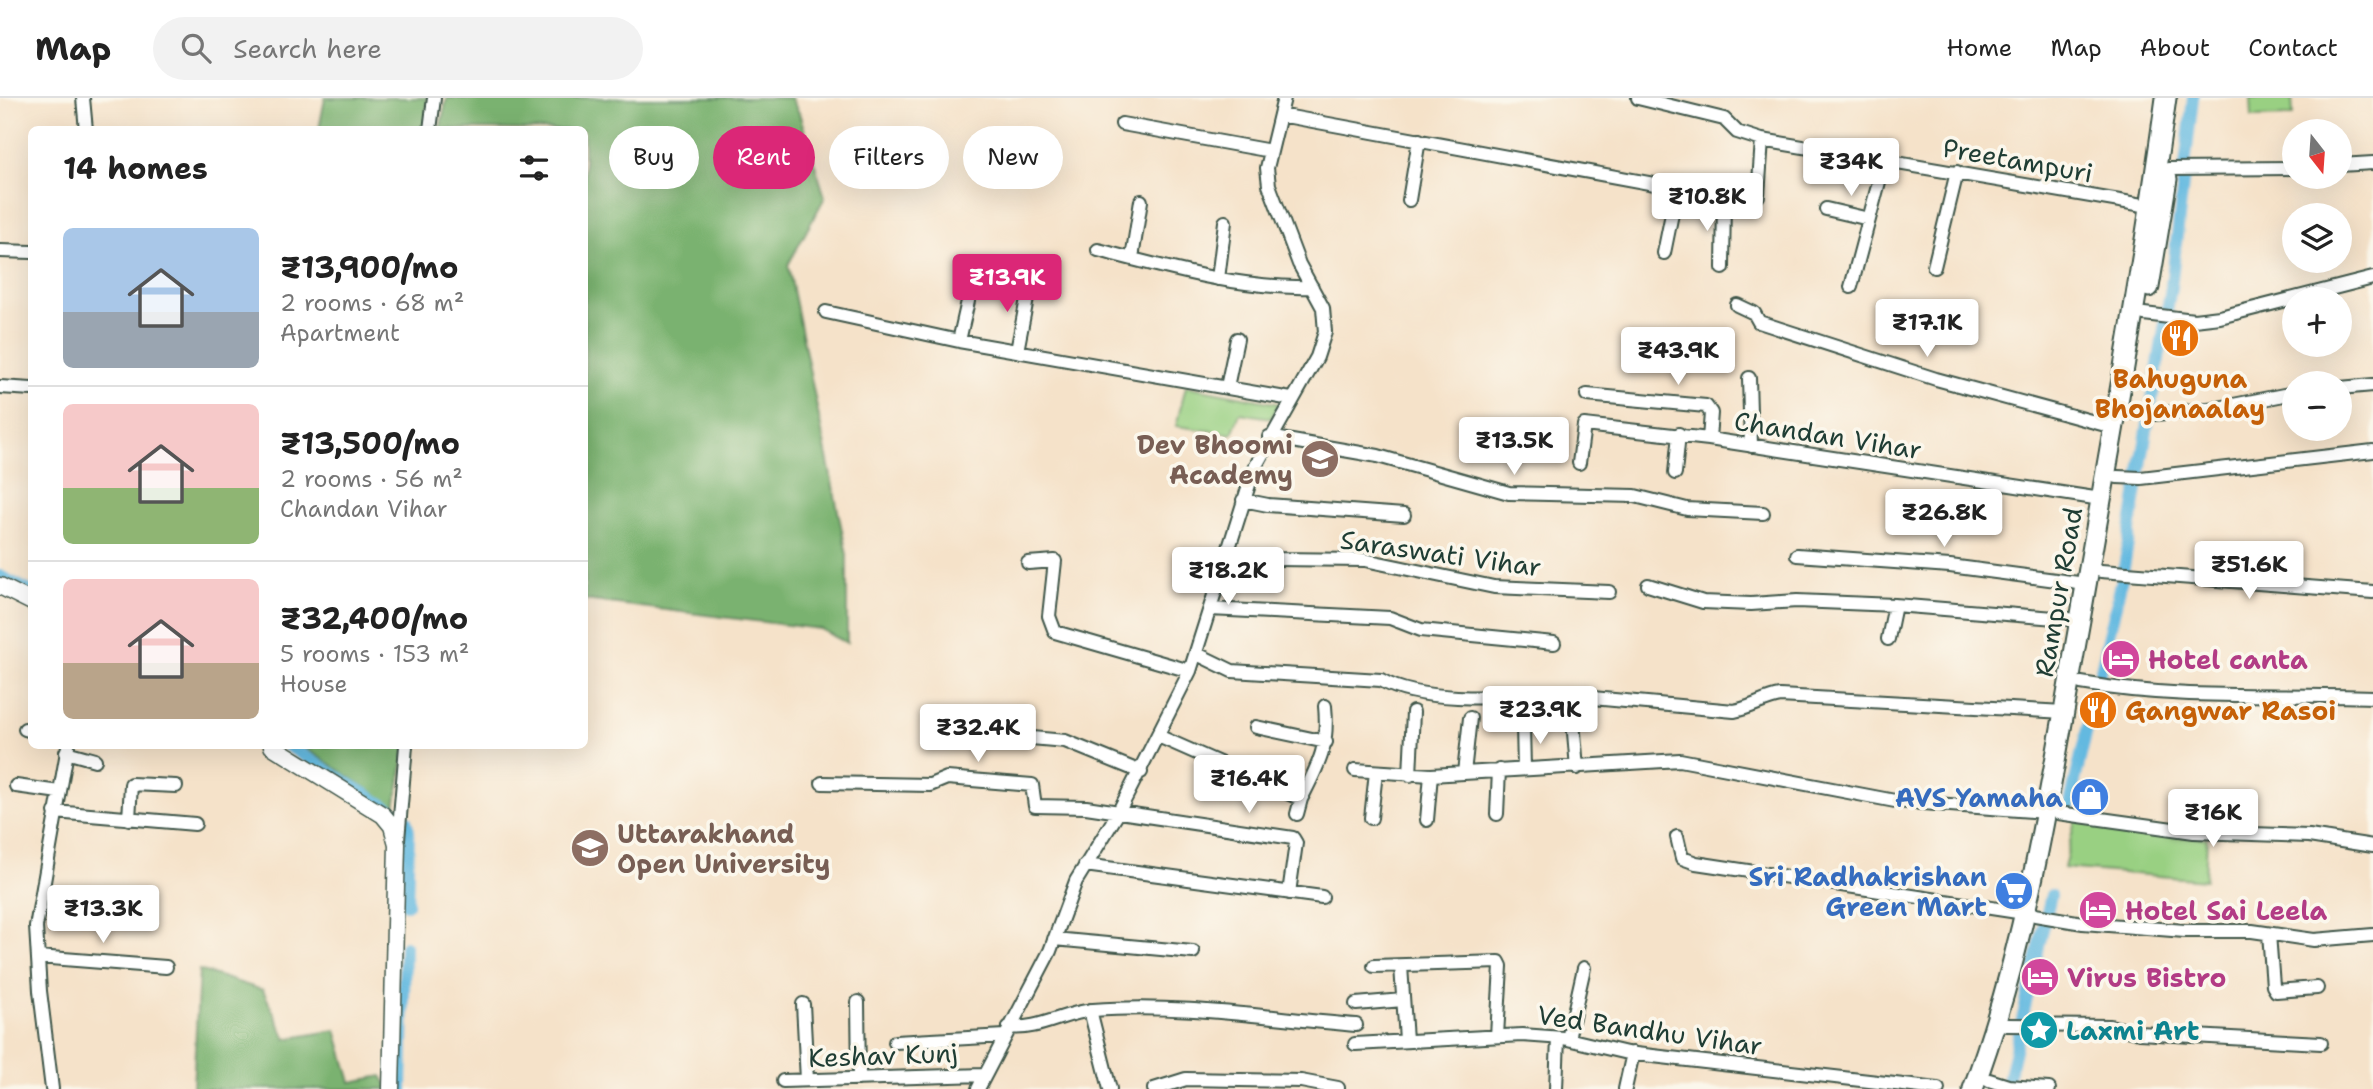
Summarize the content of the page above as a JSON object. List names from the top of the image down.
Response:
{
  "streets": {
    "main road": ["Rampur Road"],
    "street": [
      "Preetampuri",
      "Chandan Vihar",
      "Saraswati Vihar",
      "Ved Bandhu Vihar",
      "Keshav Kunj"
    ]
  },
  "crossings": [
    ["Preetampuri", "Rampur Road"],
    ["Chandan Vihar", "Rampur Road"]
  ],
  "places": {
    "restaurant": ["Bahuguna Bhojanaalay", "Gangwar Rasoi"],
    "school or university": ["Dev Bhoomi Academy", "Uttarakhand Open University"],
    "hotel": ["Hotel canta", "Hotel Sai Leela", "Virus Bistro"],
    "shop": ["AVS Yamaha"],
    "supermarket": ["Sri Radhakrishan Green Mart"],
    "place": ["Laxmi Art"]
  },
  "north": "bottom",
  "page": {
    "header": "Map",
    "search": "Search here",
    "nav": [
      "Home",
      "Map",
      "About",
      "Contact"
    ],
    "map_buttons": ["+", "−"],
    "chip": [
      "Buy",
      "Rent",
      "Filters",
      "New"
    ],
    "heading": "14 homes",
    "price": [
      "₹34K",
      "₹10.8K",
      "₹13.9K",
      "₹17.1K",
      "₹43.9K",
      "₹13.5K",
      "₹26.8K",
      "₹51.6K",
      "₹18.2K",
      "₹23.9K",
      "₹32.4K",
      "₹16.4K",
      "₹16K",
      "₹13.3K"
    ],
    "list": [
      {
        "name": "₹13,900/mo",
        "note": "2 rooms · 68 m² · Apartment"
      },
      {
        "name": "₹13,500/mo",
        "note": "2 rooms · 56 m² · Chandan Vihar"
      },
      {
        "name": "₹32,400/mo",
        "note": "5 rooms · 153 m² · House"
      }
    ]
  }
}
